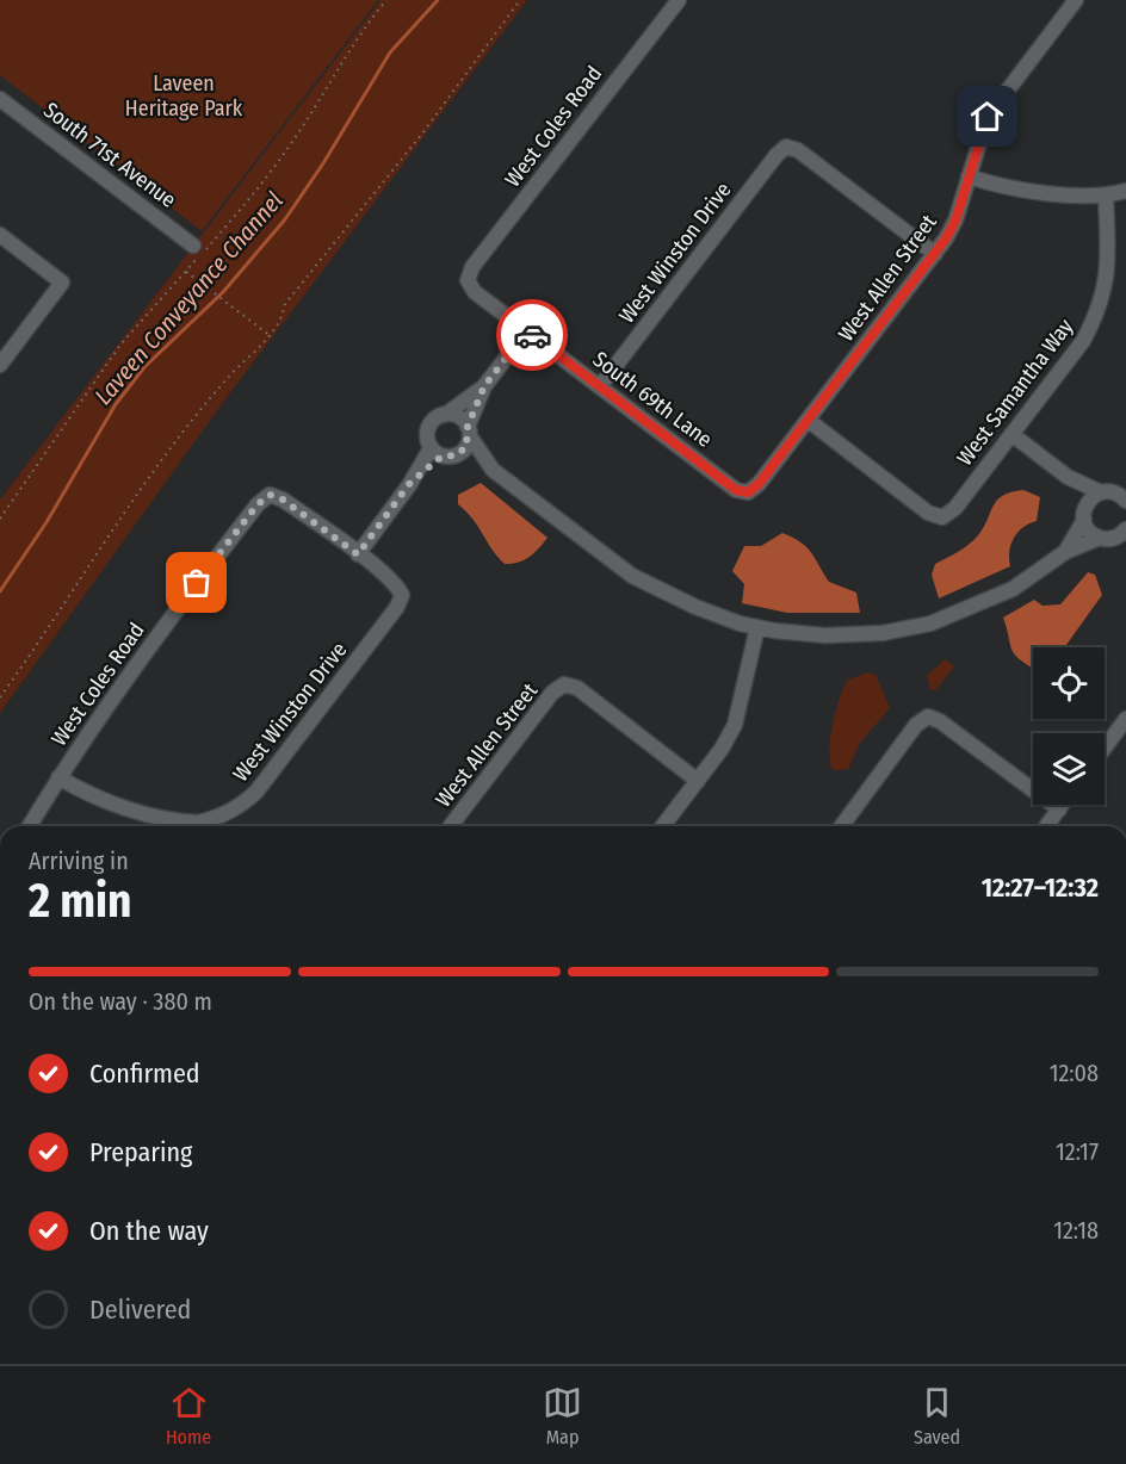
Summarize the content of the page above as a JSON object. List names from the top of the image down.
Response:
{
  "streets": {
    "street": [
      "West Coles Road",
      "South 71st Avenue",
      "West Winston Drive",
      "West Allen Street",
      "West Samantha Way",
      "South 69th Lane"
    ]
  },
  "crossings": [
    ["West Coles Road", "West Winston Drive"],
    ["West Coles Road", "South 69th Lane"],
    ["West Winston Drive", "West Allen Street"],
    ["West Winston Drive", "South 69th Lane"],
    ["West Allen Street", "West Samantha Way"],
    ["West Allen Street", "South 69th Lane"]
  ],
  "water": ["Laveen Conveyance Channel"],
  "parks": ["Laveen Heritage Park"],
  "page": {
    "heading": ["2 min", "Arriving in", "12:27–12:32"],
    "bar": "On the way · 380 m",
    "list": [
      ["Confirmed", "12:08"],
      ["Preparing", "12:17"],
      ["On the way", "12:18"],
      "Delivered"
    ],
    "tabs": ["Home", "Map", "Saved"]
  }
}
